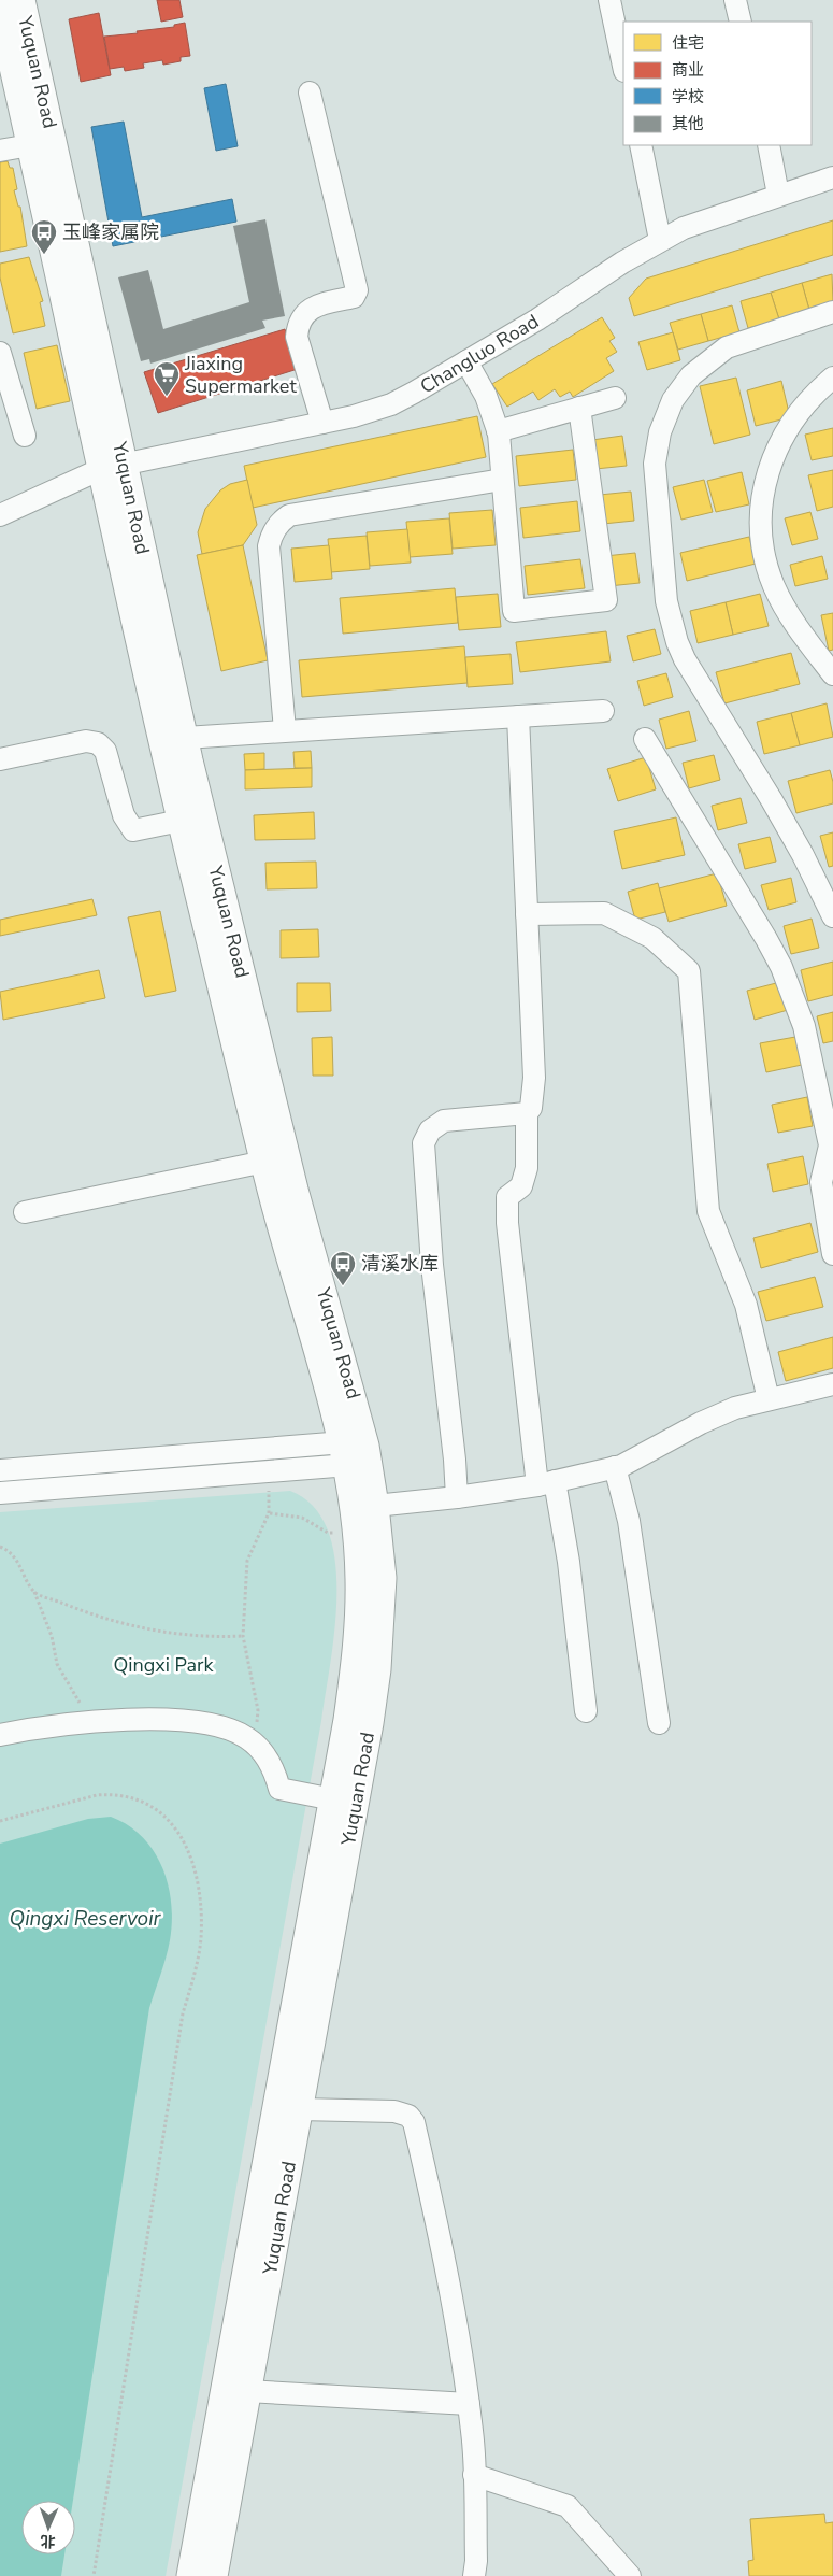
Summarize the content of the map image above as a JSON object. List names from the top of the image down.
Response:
{
  "streets": {
    "main road": ["Yuquan Road"],
    "street": ["Changluo Road"]
  },
  "crossings": [
    ["Yuquan Road", "Changluo Road"]
  ],
  "water": ["Qingxi Reservoir"],
  "parks": ["Qingxi Park"],
  "places": {
    "bus stop": ["玉峰家属院", "清溪水库"],
    "supermarket": ["Jiaxing Supermarket"]
  },
  "legend": [
    "住宅",
    "商业",
    "学校",
    "其他"
  ],
  "north": "bottom"
}
